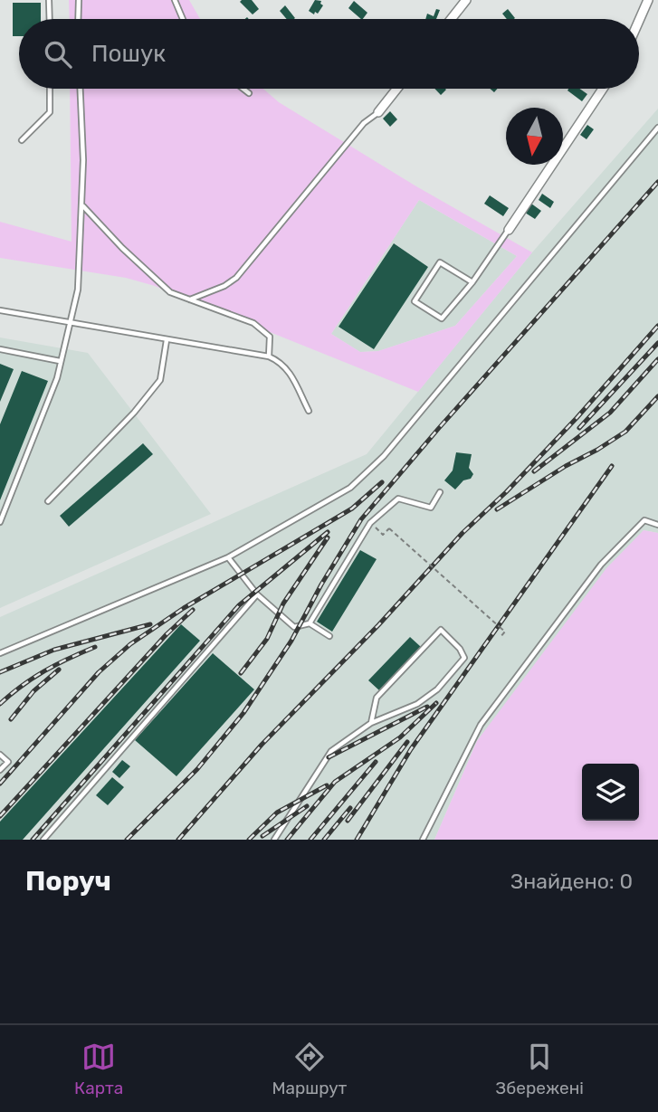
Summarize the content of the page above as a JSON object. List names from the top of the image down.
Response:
{
  "north": "bottom",
  "page": {
    "search": "Пошук",
    "heading": ["Поруч", "Знайдено: 0"],
    "nav": ["Карта", "Маршрут", "Збережені"]
  }
}
